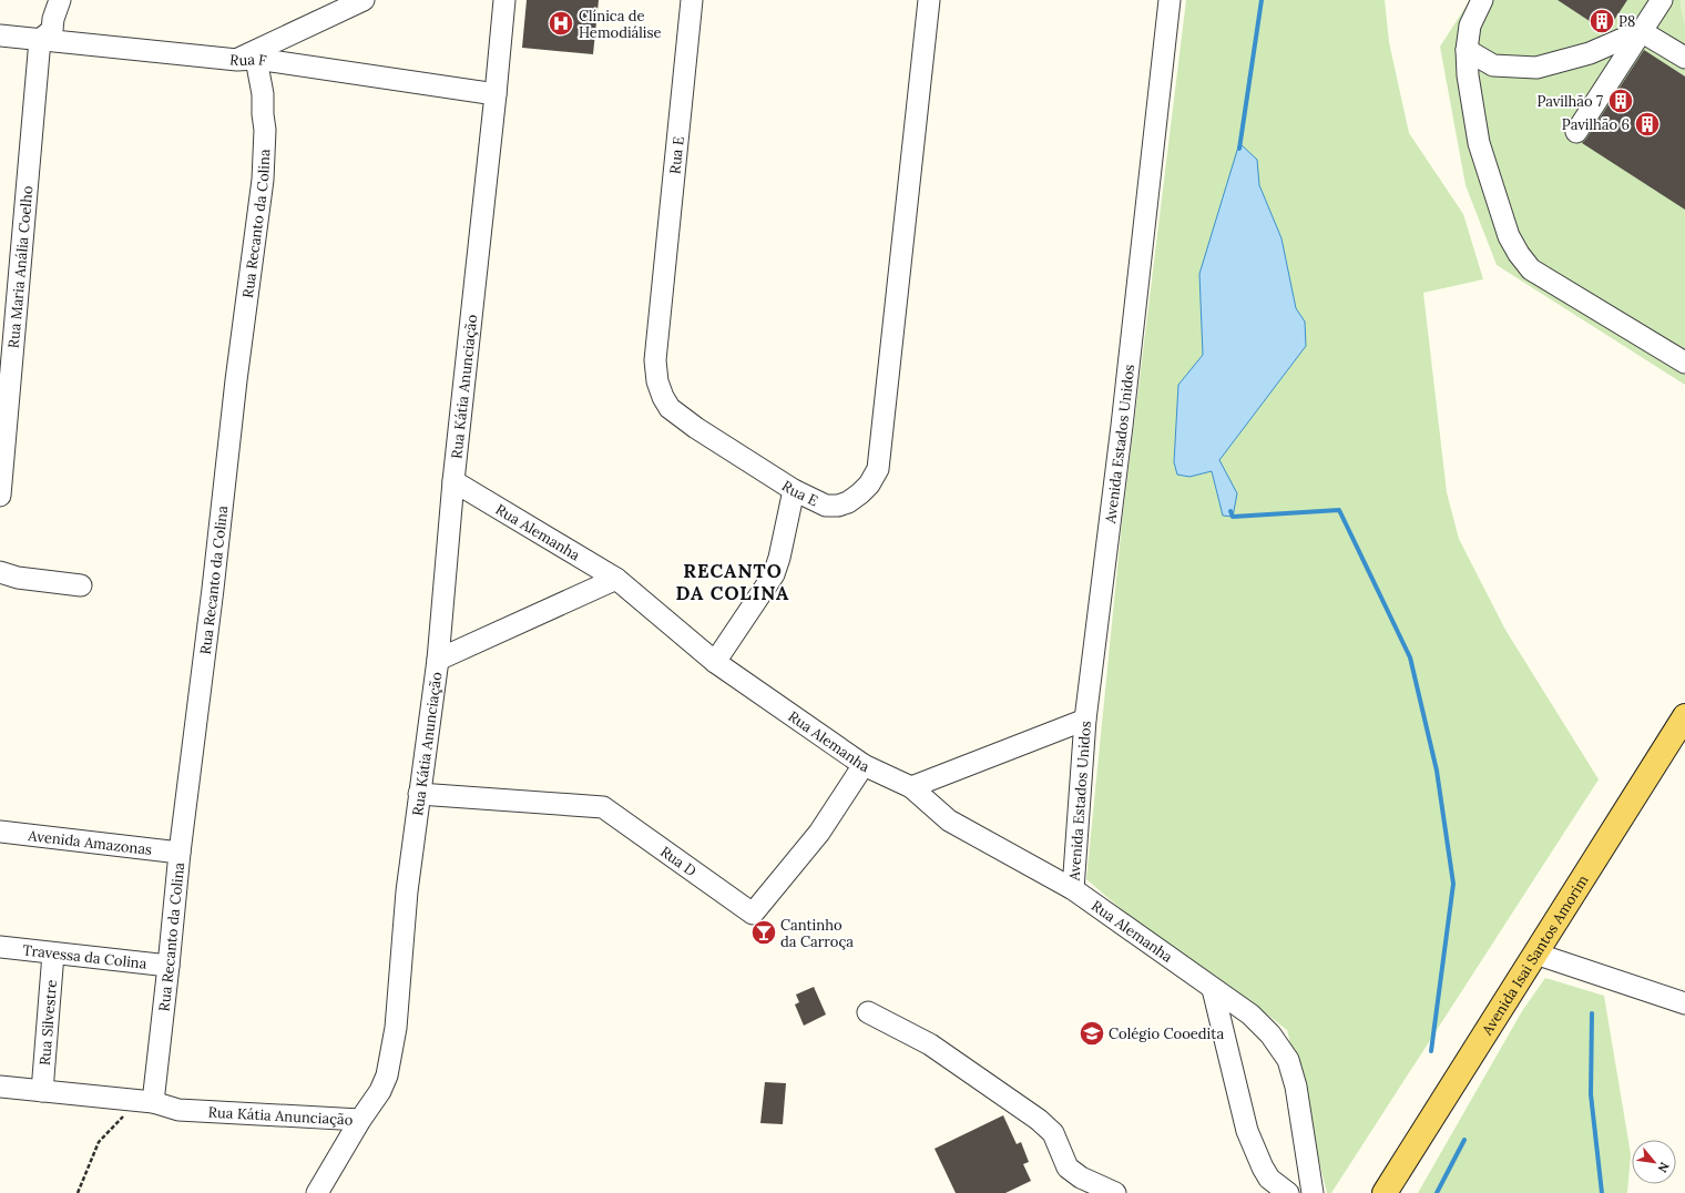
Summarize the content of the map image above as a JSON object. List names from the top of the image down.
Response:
{
  "streets": {
    "main road": ["Avenida Isai Santos Amorim"],
    "street": [
      "Rua F",
      "Rua E",
      "Rua Recanto da Colina",
      "Rua Maria Anália Coelho",
      "Rua Kátia Anunciação",
      "Avenida Estados Unidos",
      "Rua Alemanha",
      "Avenida Amazonas",
      "Rua D",
      "Travessa da Colina",
      "Rua Silvestre"
    ]
  },
  "crossings": [
    ["Rua F", "Rua Recanto da Colina"],
    ["Rua F", "Rua Maria Anália Coelho"],
    ["Rua F", "Rua Kátia Anunciação"],
    ["Rua Recanto da Colina", "Rua Kátia Anunciação"],
    ["Rua Recanto da Colina", "Avenida Amazonas"],
    ["Rua Recanto da Colina", "Travessa da Colina"],
    ["Rua Kátia Anunciação", "Rua Alemanha"],
    ["Rua Kátia Anunciação", "Rua D"],
    ["Rua Kátia Anunciação", "Rua Silvestre"],
    ["Avenida Estados Unidos", "Rua Alemanha"],
    ["Rua Alemanha", "Rua D"],
    ["Travessa da Colina", "Rua Silvestre"]
  ],
  "districts": ["RECANTO DA COLINA"],
  "places": {
    "building": ["P8", "Pavilhão 7", "Pavilhão 6"],
    "hospital": ["Clínica de Hemodiálise"],
    "bar": ["Cantinho da Carroça"],
    "school or university": ["Colégio Cooedita"]
  },
  "north": "bottom right"
}
